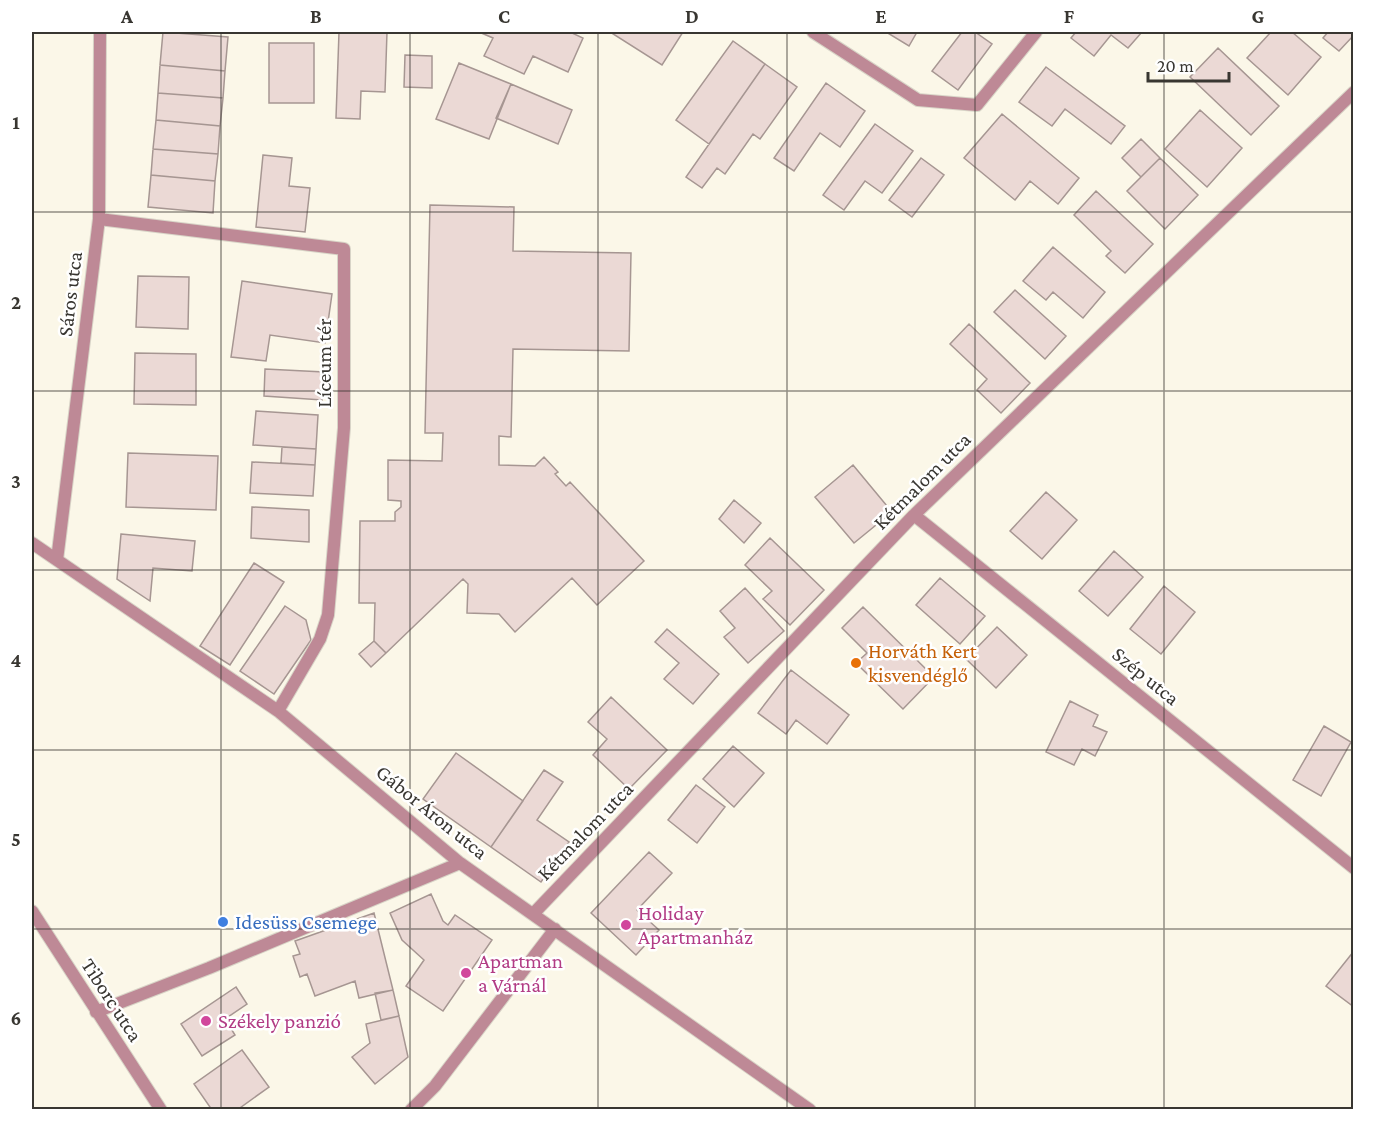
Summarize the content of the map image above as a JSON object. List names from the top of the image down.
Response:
{
  "streets": {
    "street": [
      "Sáros utca",
      "Líceum tér",
      "Kétmalom utca",
      "Szép utca",
      "Gábor Áron utca",
      "Tiborc utca"
    ]
  },
  "crossings": [
    ["Sáros utca", "Líceum tér"],
    ["Sáros utca", "Gábor Áron utca"],
    ["Líceum tér", "Gábor Áron utca"],
    ["Kétmalom utca", "Szép utca"],
    ["Kétmalom utca", "Gábor Áron utca"]
  ],
  "places": [
    "Horváth Kert kisvendéglő",
    "Idesüss Csemege",
    "Holiday Apartmanház",
    "Apartman a Várnál",
    "Székely panzió"
  ],
  "scale_bar": "20 m",
  "grid": {
    "columns": [
      "A",
      "B",
      "C",
      "D",
      "E",
      "F",
      "G"
    ],
    "rows": [
      "1",
      "2",
      "3",
      "4",
      "5",
      "6"
    ]
  }
}
